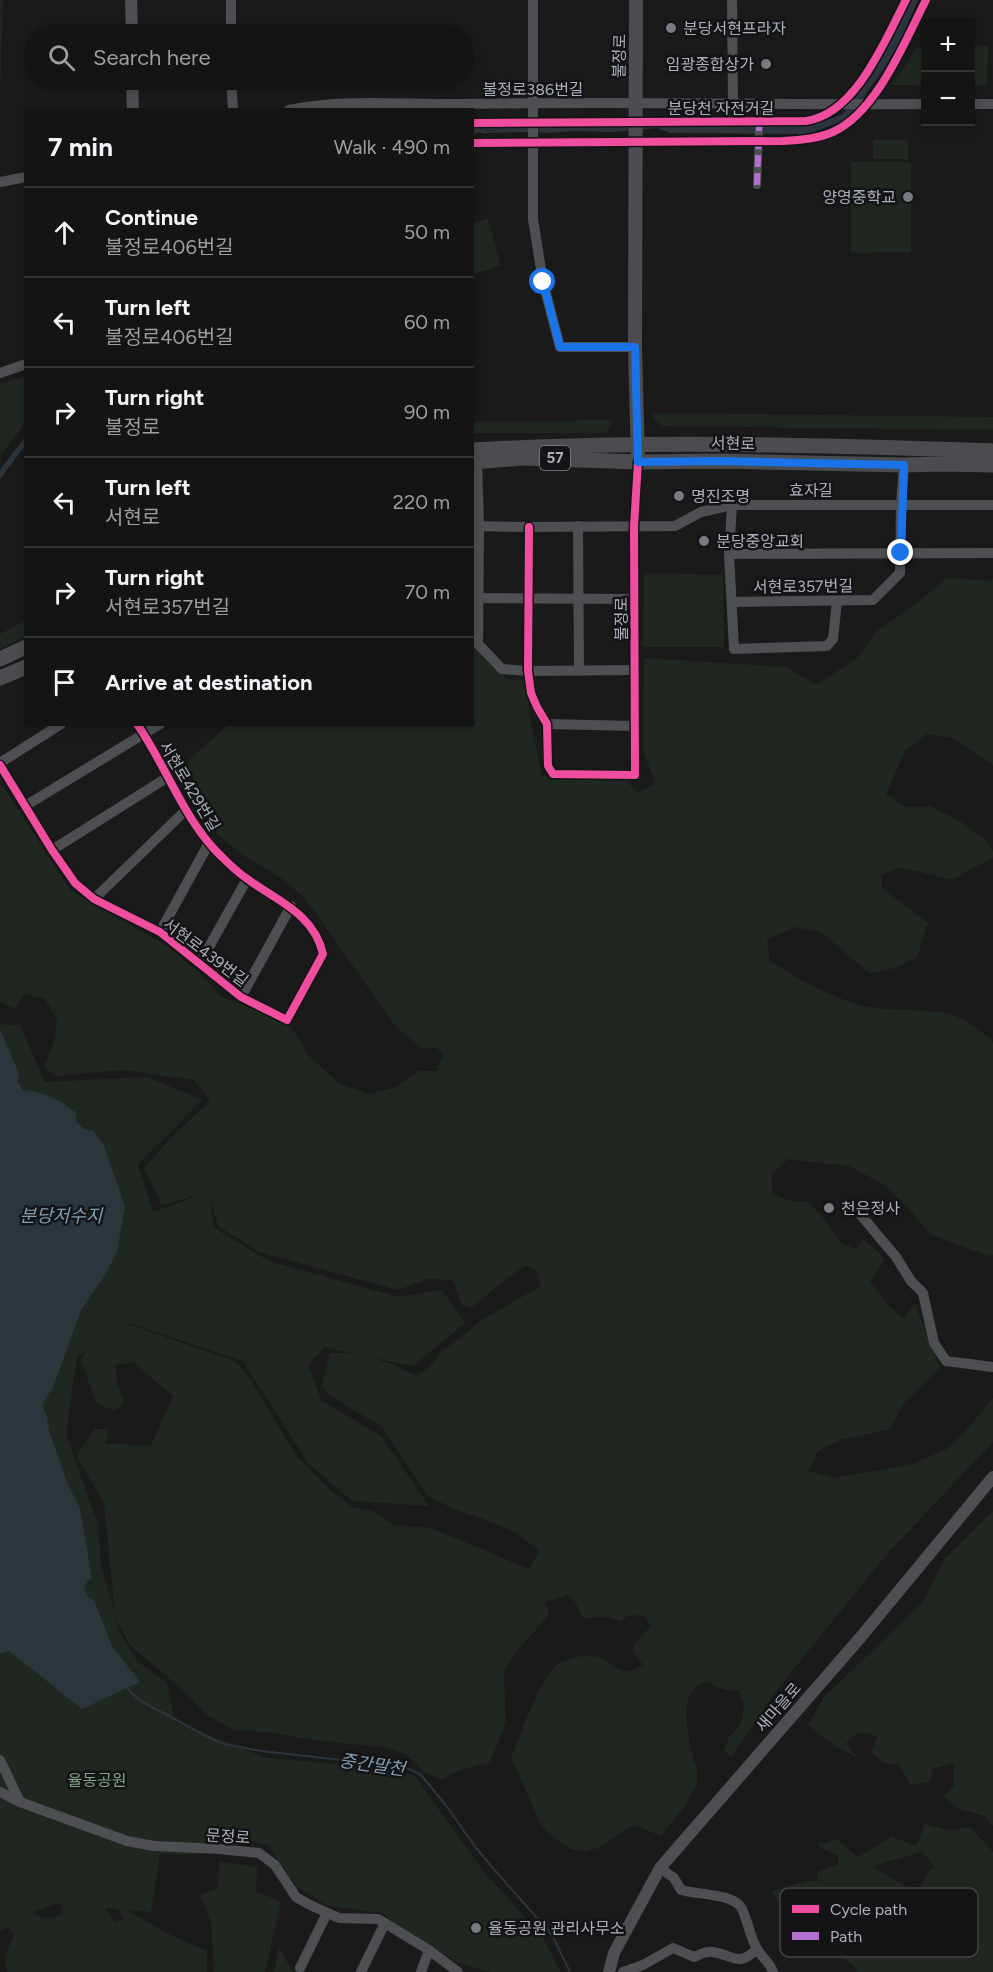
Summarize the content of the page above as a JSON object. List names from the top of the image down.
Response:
{
  "streets": {
    "main road": ["불정로", "서현로", "57"],
    "street": [
      "불정로386번길",
      "효자길",
      "서현로357번길",
      "서현로429번길",
      "서현로439번길",
      "새마을로",
      "문정로"
    ],
    "cycle path": ["분당천 자전거길"]
  },
  "crossings": [
    ["불정로", "불정로386번길"],
    ["불정로", "서현로"],
    ["불정로", "효자길"],
    ["서현로", "서현로357번길"],
    ["효자길", "서현로357번길"],
    ["서현로429번길", "서현로439번길"]
  ],
  "water": ["분당저수지", "중간말천"],
  "parks": ["율동공원"],
  "places": [
    "분당서현프라자",
    "임광종합상가",
    "양영중학교",
    "명진조명",
    "분당중앙교회",
    "천은정사",
    "율동공원 관리사무소"
  ],
  "legend": ["Cycle path", "Path"],
  "page": {
    "map_buttons": ["+", "−"],
    "search": "Search here",
    "heading": ["7 min", "Walk · 490 m"],
    "list": [
      ["Continue", "불정로406번길", "50 m"],
      ["Turn left", "불정로406번길", "60 m"],
      ["Turn right", "불정로", "90 m"],
      ["Turn left", "서현로", "220 m"],
      ["Turn right", "서현로357번길", "70 m"],
      "Arrive at destination"
    ]
  }
}
